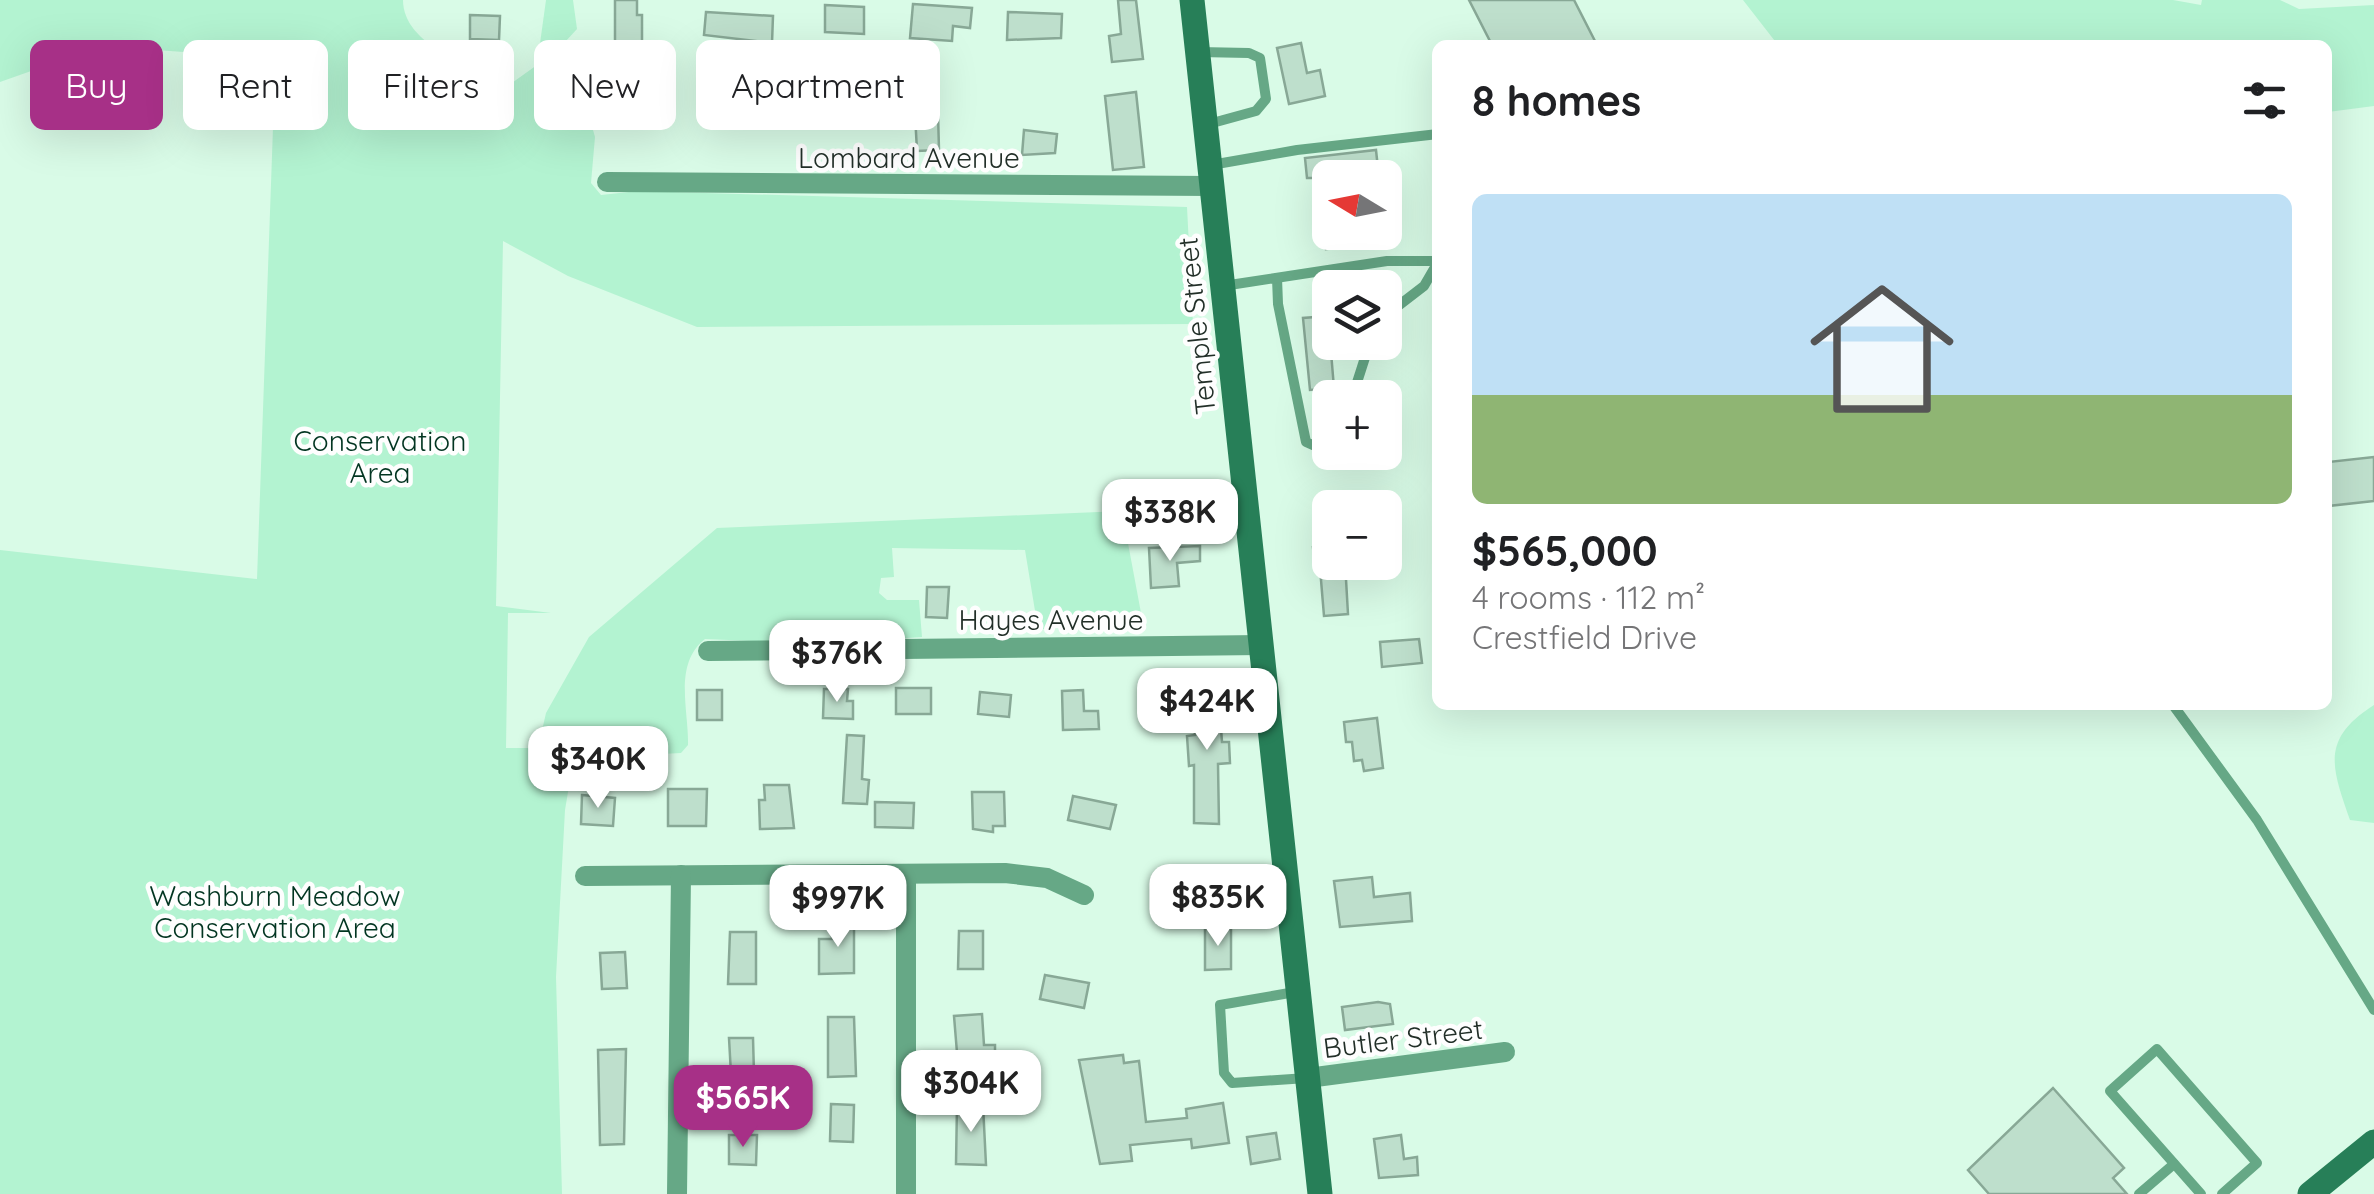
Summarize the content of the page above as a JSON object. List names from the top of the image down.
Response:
{
  "streets": {
    "main road": ["Temple Street"],
    "street": ["Lombard Avenue", "Hayes Avenue", "Butler Street"]
  },
  "crossings": [
    ["Lombard Avenue", "Temple Street"],
    ["Temple Street", "Hayes Avenue"],
    ["Temple Street", "Butler Street"]
  ],
  "parks": ["Conservation Area", "Washburn Meadow Conservation Area"],
  "north": "left",
  "page": {
    "chip": [
      "Buy",
      "Rent",
      "Filters",
      "New",
      "Apartment"
    ],
    "heading": "8 homes",
    "map_buttons": ["+", "−"],
    "list": [
      {
        "name": "$565,000",
        "note": "4 rooms · 112 m² · Crestfield Drive"
      }
    ],
    "price": [
      "$338K",
      "$376K",
      "$424K",
      "$340K",
      "$835K",
      "$997K",
      "$304K",
      "$565K"
    ]
  }
}
